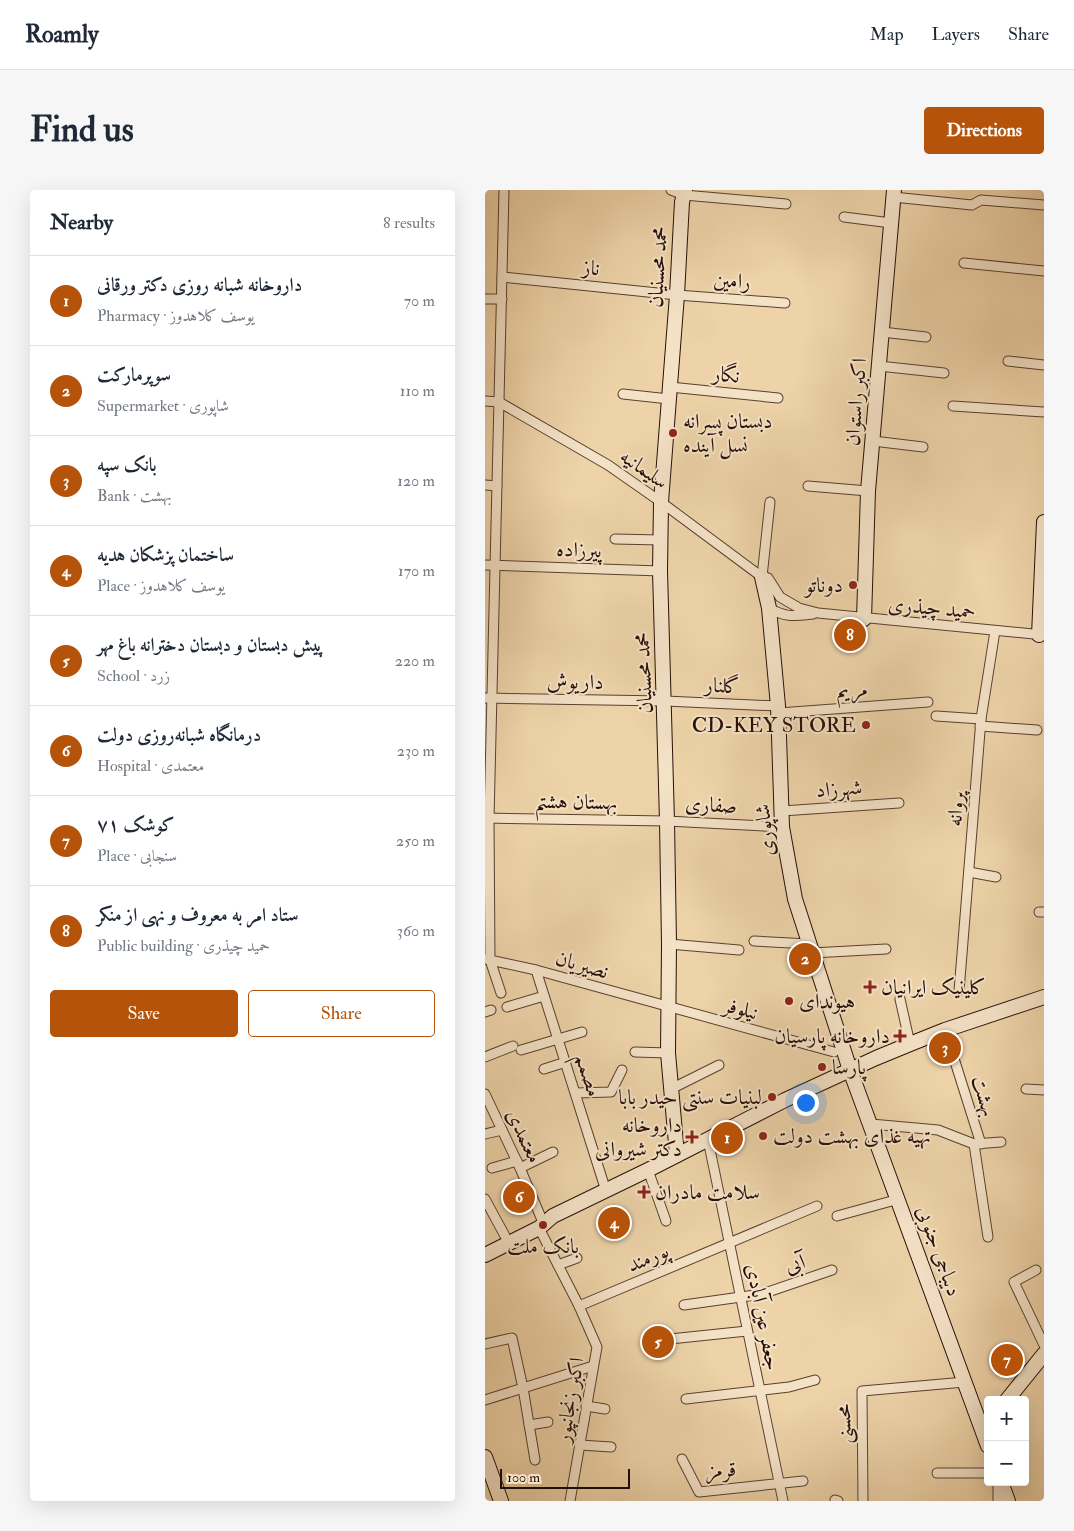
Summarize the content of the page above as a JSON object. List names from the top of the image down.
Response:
{
  "streets": {
    "street": [
      "محمد محسنیان",
      "ناز",
      "رامین",
      "نگار",
      "اکبر راستوان",
      "سلیمانیه",
      "پیرزاده",
      "حمید چیذری",
      "داریوش",
      "گلنار",
      "مریم",
      "شهرزاد",
      "بهستان هشتم",
      "صفاری",
      "پروانه",
      "شاپوری",
      "نصیریان",
      "نیلوفر",
      "مصمم",
      "بهشت",
      "معتمدی",
      "دیباجی جنوبی",
      "پورمند",
      "آبی",
      "جعفر عین آبادی",
      "اکبر زنجانپور",
      "محسنی",
      "قرمز"
    ]
  },
  "crossings": [
    ["محمد محسنیان", "ناز"],
    ["محمد محسنیان", "رامین"],
    ["محمد محسنیان", "نگار"],
    ["محمد محسنیان", "سلیمانیه"],
    ["محمد محسنیان", "پیرزاده"],
    ["محمد محسنیان", "داریوش"],
    ["محمد محسنیان", "گلنار"],
    ["محمد محسنیان", "بهستان هشتم"],
    ["محمد محسنیان", "صفاری"],
    ["محمد محسنیان", "نصیریان"],
    ["محمد محسنیان", "نیلوفر"],
    ["ناز", "رامین"],
    ["اکبر راستوان", "حمید چیذری"],
    ["سلیمانیه", "شاپوری"],
    ["حمید چیذری", "پروانه"],
    ["حمید چیذری", "شاپوری"],
    ["داریوش", "گلنار"],
    ["گلنار", "مریم"],
    ["گلنار", "شاپوری"],
    ["مریم", "شاپوری"],
    ["شهرزاد", "شاپوری"],
    ["بهستان هشتم", "صفاری"],
    ["صفاری", "شاپوری"],
    ["شاپوری", "دیباجی جنوبی"],
    ["نصیریان", "نیلوفر"],
    ["نصیریان", "مصمم"],
    ["بهشت", "دیباجی جنوبی"],
    ["معتمدی", "اکبر زنجانپور"],
    ["دیباجی جنوبی", "محسنی"],
    ["پورمند", "جعفر عین آبادی"],
    ["پورمند", "اکبر زنجانپور"],
    ["آبی", "جعفر عین آبادی"],
    ["جعفر عین آبادی", "قرمز"]
  ],
  "places": {
    "other": [
      "دبستان پسرانه نسل آینده",
      "دوناتو",
      "CD-KEY STORE",
      "هیوندای",
      "پارسا",
      "لبنیات سنتی حیدر بابا",
      "تهیه غذای بهشت دولت",
      "بانک ملت"
    ],
    "health": [
      "کلینیک ایرانیان",
      "داروخانه پارسیان",
      "داروخانه دکتر شیروانی",
      "سلامت مادران"
    ]
  },
  "scale_bar": "100 m",
  "page": {
    "header": "Roamly",
    "nav": ["Map", "Layers", "Share"],
    "buttons": [
      "Directions",
      ["Save", "Share"]
    ],
    "title": "Find us",
    "heading": ["Nearby", "8 results"],
    "list": [
      {
        "mark": "1",
        "name": "داروخانه شبانه روزی دکتر ورقانی",
        "note": "Pharmacy · یوسف کلاهدوز",
        "value": "70 m"
      },
      {
        "mark": "2",
        "name": "سوپرمارکت",
        "note": "Supermarket · شاپوری",
        "value": "110 m"
      },
      {
        "mark": "3",
        "name": "بانک سپه",
        "note": "Bank · بهشت",
        "value": "120 m"
      },
      {
        "mark": "4",
        "name": "ساختمان پزشکان هدیه",
        "note": "Place · یوسف کلاهدوز",
        "value": "170 m"
      },
      {
        "mark": "5",
        "name": "پیش دبستان و دبستان دخترانه باغ مهر",
        "note": "School · زرد",
        "value": "220 m"
      },
      {
        "mark": "6",
        "name": "درمانگاه شبانه‌روزی دولت",
        "note": "Hospital · معتمدی",
        "value": "230 m"
      },
      {
        "mark": "7",
        "name": "کوشک ۷۱",
        "note": "Place · سنجابی",
        "value": "250 m"
      },
      {
        "mark": "8",
        "name": "ستاد امر به معروف و نهی از منکر",
        "note": "Public building · حمید چیذری",
        "value": "360 m"
      }
    ],
    "pins": [
      "8",
      "2",
      "3",
      "1",
      "6",
      "4",
      "5",
      "7"
    ],
    "map_buttons": ["+", "−"],
    "scale": "100 m"
  }
}
